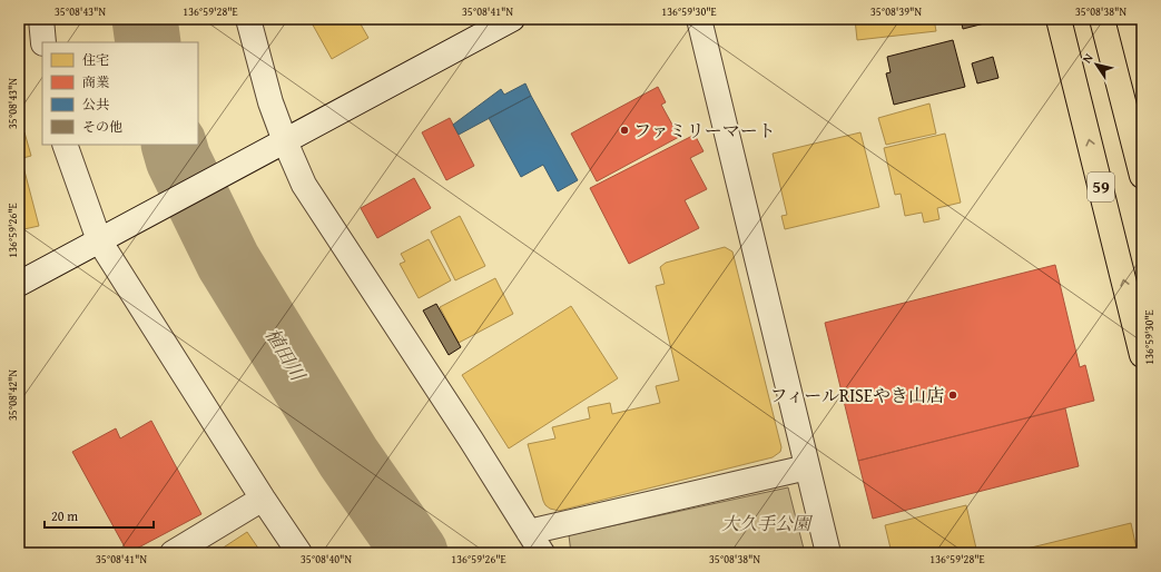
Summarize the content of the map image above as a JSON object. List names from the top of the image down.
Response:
{
  "streets": {
    "main road": ["59"]
  },
  "water": ["植田川"],
  "parks": ["大久手公園"],
  "places": ["ファミリーマート", "フィールRISEやき山店"],
  "legend": [
    "住宅",
    "商業",
    "公共",
    "その他"
  ],
  "scale_bar": "20 m",
  "north": "top left",
  "coordinates": [
    "35°08'43\"N",
    "136°59'28\"E",
    "35°08'41\"N",
    "136°59'30\"E",
    "35°08'39\"N",
    "35°08'38\"N",
    "136°59'26\"E",
    "35°08'42\"N",
    "35°08'40\"N"
  ]
}
